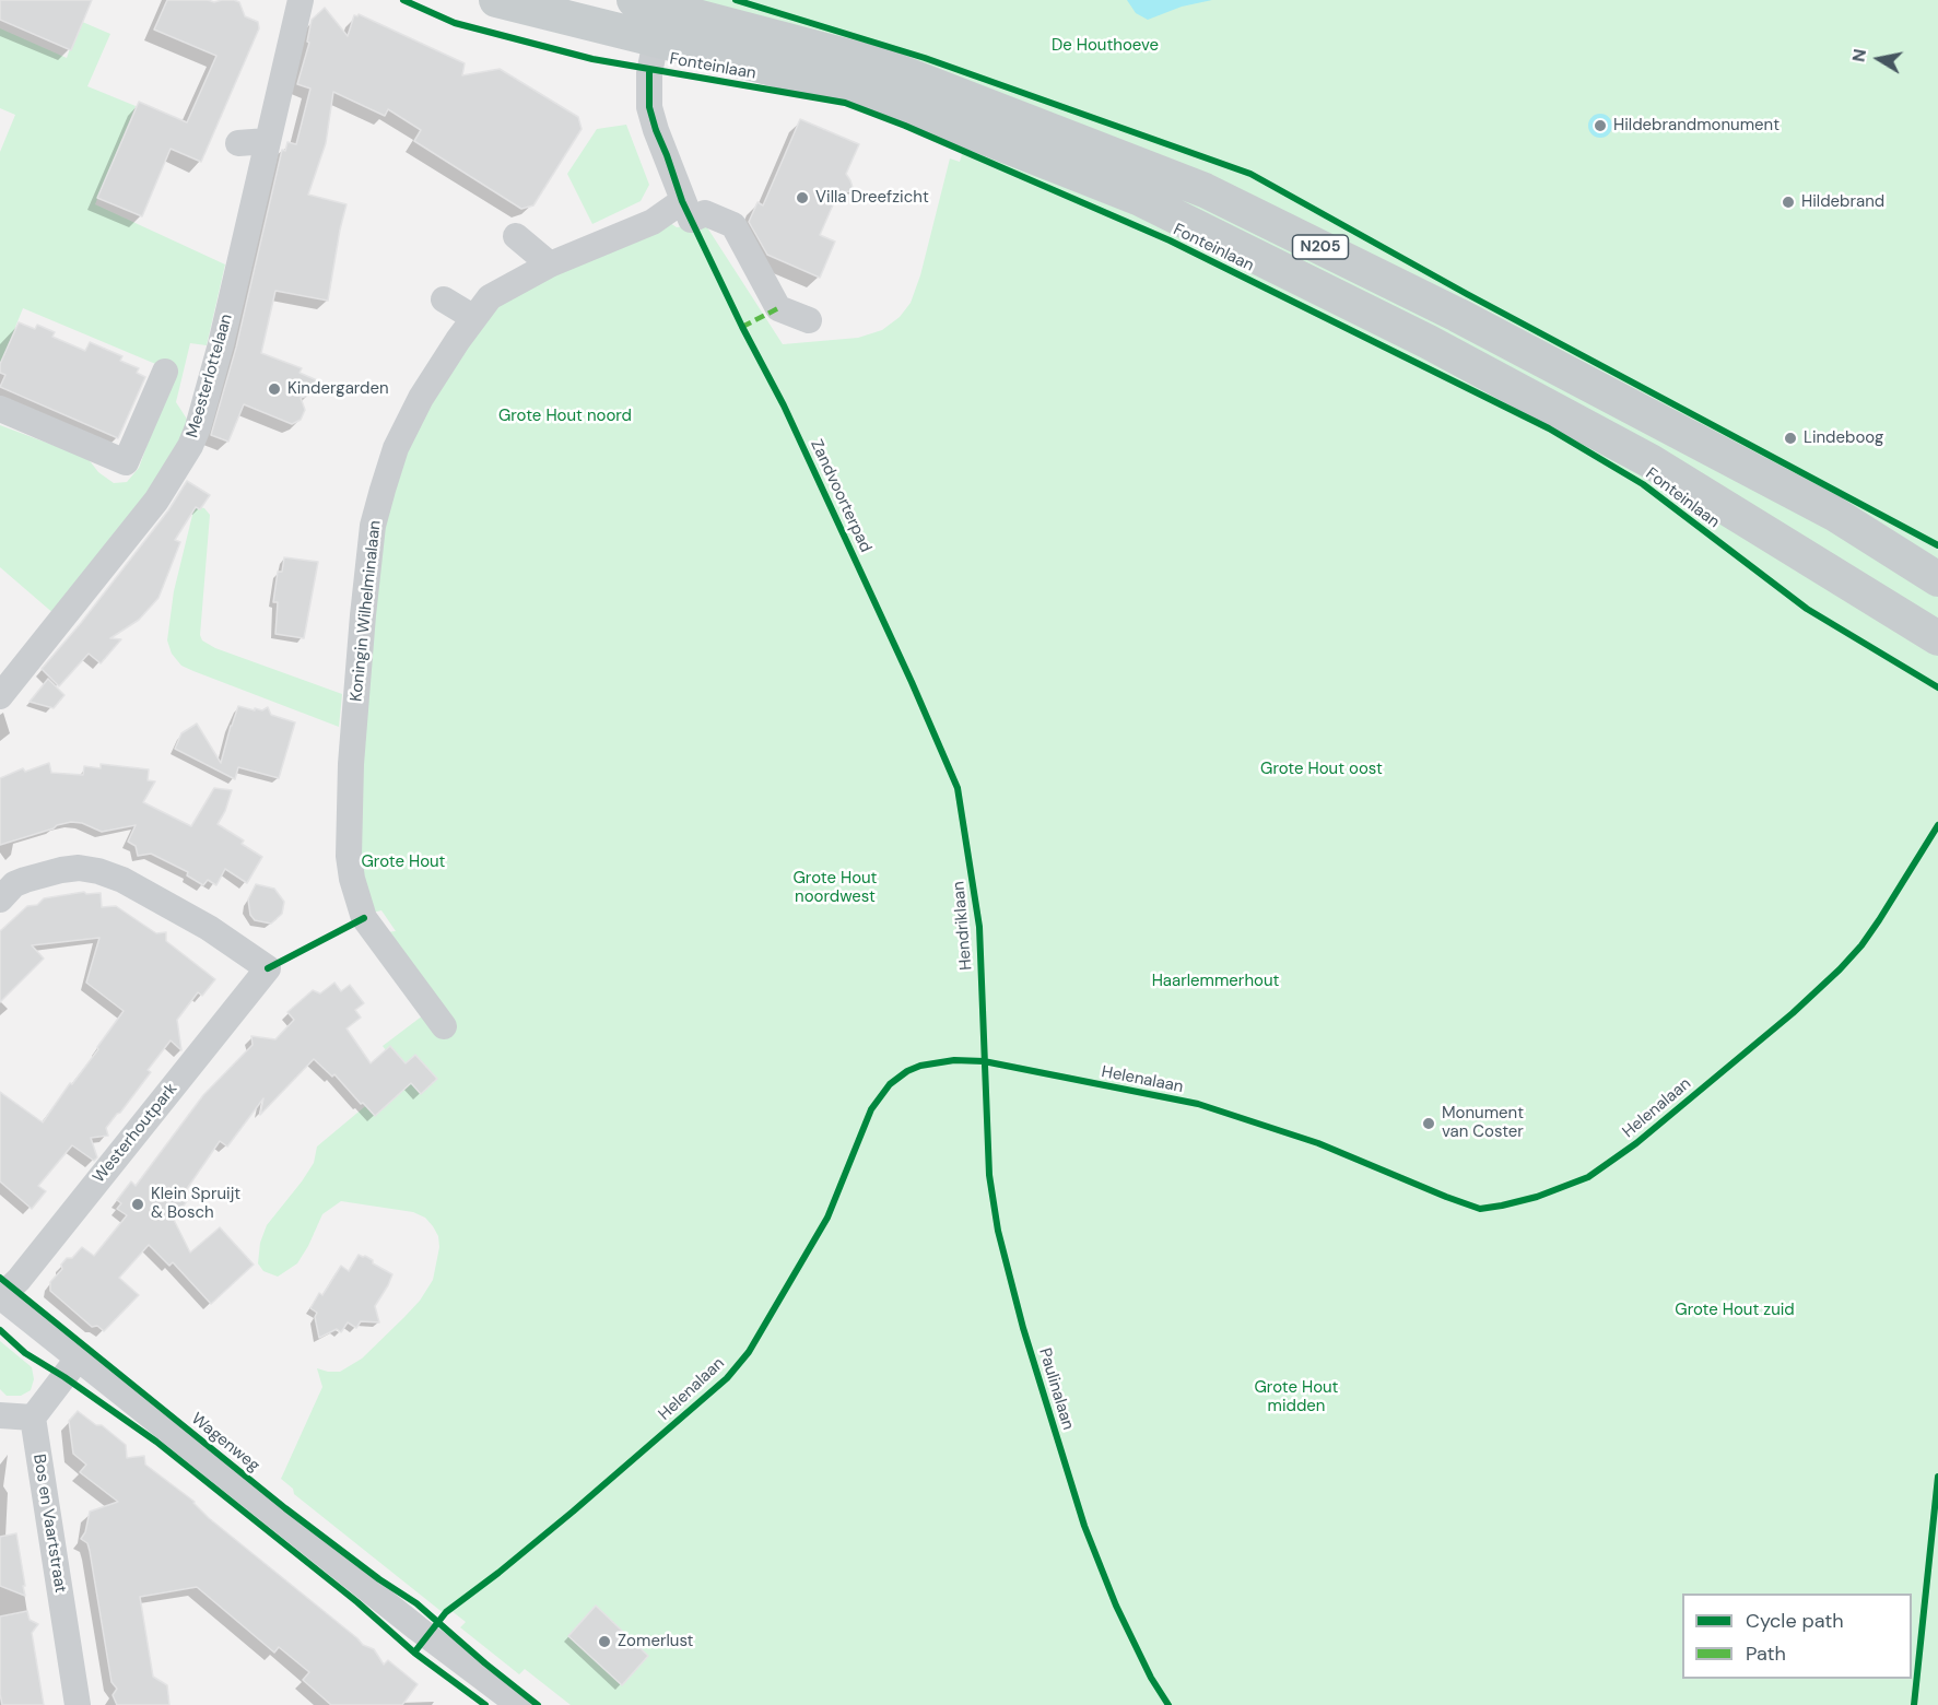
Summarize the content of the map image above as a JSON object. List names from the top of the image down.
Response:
{
  "streets": {
    "main road": ["Fonteinlaan", "N205"],
    "street": [
      "Meesterlottelaan",
      "Koningin Wilhelminalaan",
      "Westerhoutpark",
      "Wagenweg",
      "Bos en Vaartstraat"
    ],
    "cycle path": ["Zandvoorterpad", "Helenalaan"]
  },
  "crossings": [
    ["Westerhoutpark", "Wagenweg"]
  ],
  "parks": [
    "De Houthoeve",
    "Grote Hout noord",
    "Grote Hout oost",
    "Grote Hout",
    "Grote Hout noordwest",
    "Haarlemmerhout",
    "Grote Hout zuid",
    "Grote Hout midden"
  ],
  "places": [
    "Hildebrandmonument",
    "Villa Dreefzicht",
    "Hildebrand",
    "Kindergarden",
    "Lindeboog",
    "Monument van Coster",
    "Klein Spruijt & Bosch",
    "Zomerlust"
  ],
  "legend": ["Cycle path", "Path"],
  "north": "left"
}
